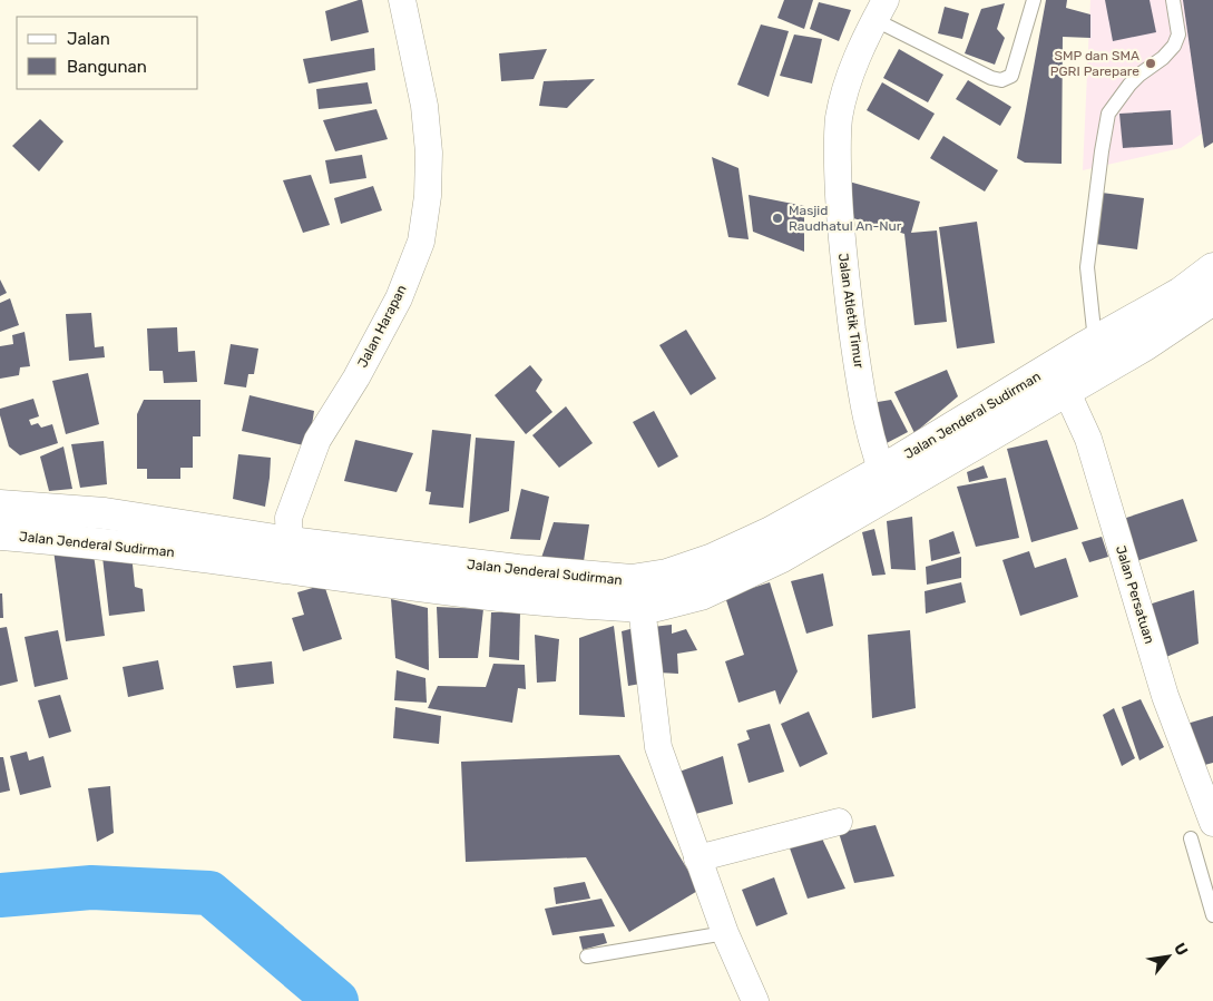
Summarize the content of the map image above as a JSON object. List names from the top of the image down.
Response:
{
  "streets": {
    "main road": ["Jalan Jenderal Sudirman"],
    "street": ["Jalan Atletik Timur", "Jalan Harapan", "Jalan Persatuan"]
  },
  "crossings": [
    ["Jalan Atletik Timur", "Jalan Jenderal Sudirman"],
    ["Jalan Harapan", "Jalan Jenderal Sudirman"],
    ["Jalan Jenderal Sudirman", "Jalan Persatuan"]
  ],
  "places": ["SMP dan SMA PGRI Parepare", "Masjid Raudhatul An-Nur"],
  "legend": ["Jalan", "Bangunan"],
  "north": "top right"
}
